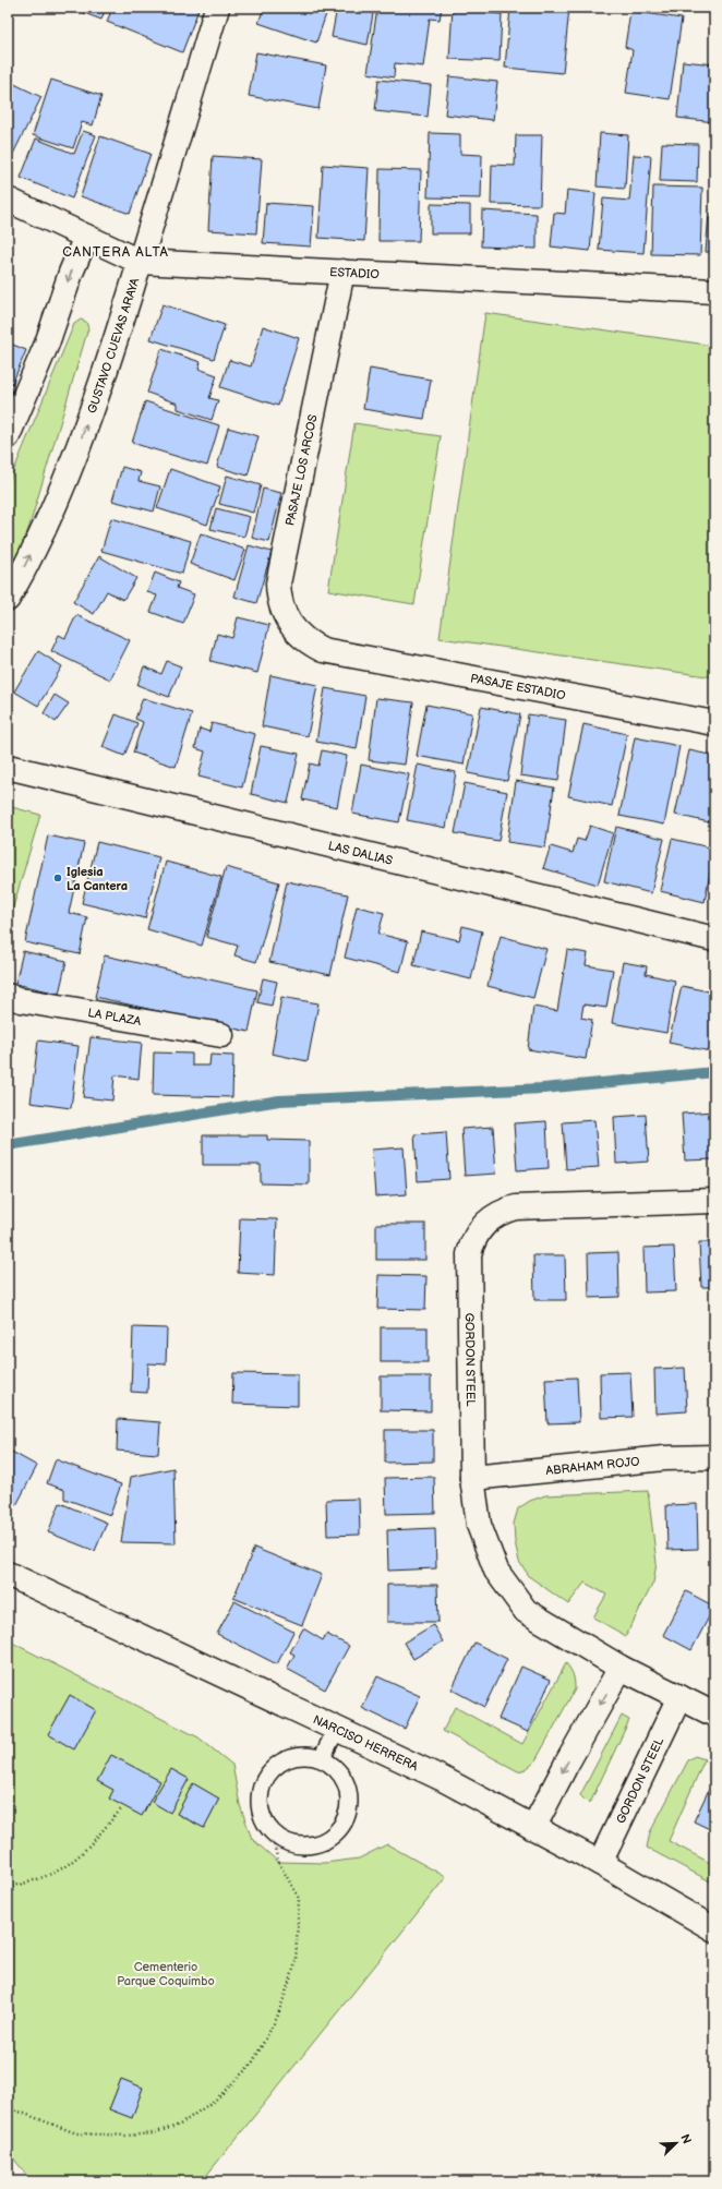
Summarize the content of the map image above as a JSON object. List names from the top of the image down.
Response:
{
  "streets": {
    "street": [
      "ESTADIO",
      "GUSTAVO CUEVAS ARAYA",
      "PASAJE LOS ARCOS",
      "PASAJE ESTADIO",
      "LAS DALIAS",
      "LA PLAZA",
      "GORDON STEEL",
      "ABRAHAM ROJO",
      "NARCISO HERRERA"
    ]
  },
  "crossings": [
    ["ESTADIO", "GUSTAVO CUEVAS ARAYA"],
    ["ESTADIO", "PASAJE LOS ARCOS"],
    ["PASAJE LOS ARCOS", "PASAJE ESTADIO"],
    ["GORDON STEEL", "ABRAHAM ROJO"],
    ["GORDON STEEL", "NARCISO HERRERA"]
  ],
  "districts": ["CANTERA ALTA"],
  "parks": ["Cementerio Parque Coquimbo"],
  "places": ["Iglesia La Cantera"],
  "north": "top right"
}
